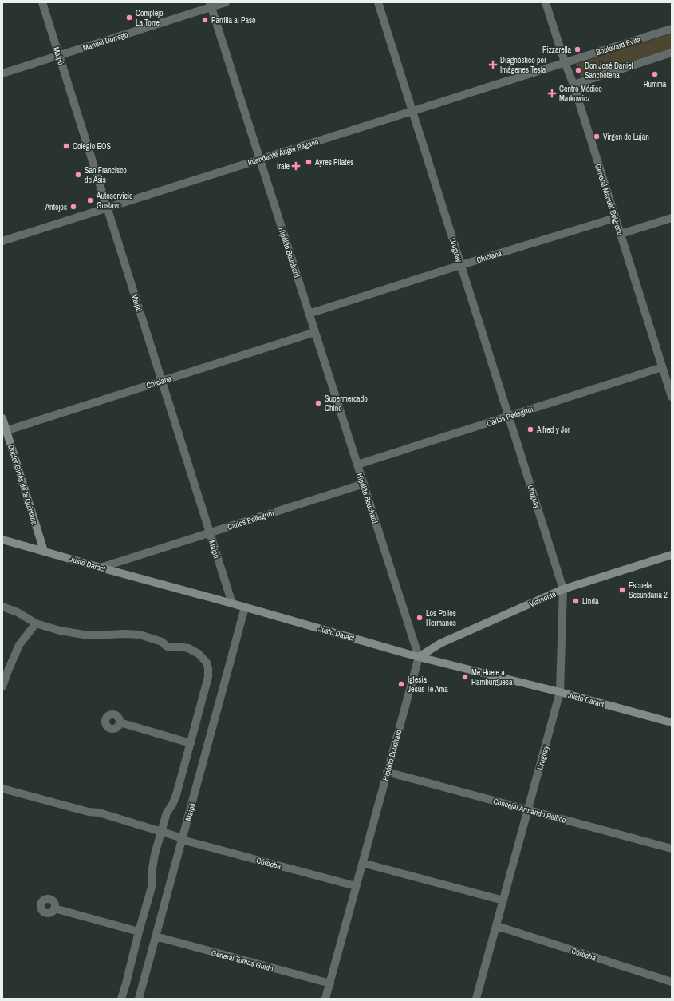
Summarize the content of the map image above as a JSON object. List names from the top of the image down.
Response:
{
  "streets": {
    "street": [
      "Manuel Dorrego",
      "Boulevard Evita",
      "Maipú",
      "Intendente Ángel Pagano",
      "General Manuel Belgrano",
      "Uruguay",
      "Hipólito Bouchard",
      "Chiclana",
      "Carlos Pellegrini",
      "Doctor Ginés de la Quintana",
      "Justo Daract",
      "Viamonte",
      "Concejal Armando Pellico",
      "Córdoba",
      "General Tomas Guido"
    ]
  },
  "crossings": [
    ["Manuel Dorrego", "Maipú"],
    ["Manuel Dorrego", "Hipólito Bouchard"],
    ["Boulevard Evita", "Intendente Ángel Pagano"],
    ["Boulevard Evita", "General Manuel Belgrano"],
    ["Maipú", "Intendente Ángel Pagano"],
    ["Maipú", "Chiclana"],
    ["Maipú", "Carlos Pellegrini"],
    ["Maipú", "Justo Daract"],
    ["Maipú", "Córdoba"],
    ["Maipú", "General Tomas Guido"],
    ["Intendente Ángel Pagano", "General Manuel Belgrano"],
    ["Intendente Ángel Pagano", "Uruguay"],
    ["Intendente Ángel Pagano", "Hipólito Bouchard"],
    ["General Manuel Belgrano", "Chiclana"],
    ["General Manuel Belgrano", "Carlos Pellegrini"],
    ["Uruguay", "Chiclana"],
    ["Uruguay", "Carlos Pellegrini"],
    ["Uruguay", "Justo Daract"],
    ["Uruguay", "Viamonte"],
    ["Uruguay", "Concejal Armando Pellico"],
    ["Uruguay", "Córdoba"],
    ["Hipólito Bouchard", "Chiclana"],
    ["Hipólito Bouchard", "Carlos Pellegrini"],
    ["Hipólito Bouchard", "Justo Daract"],
    ["Hipólito Bouchard", "Viamonte"],
    ["Hipólito Bouchard", "Concejal Armando Pellico"],
    ["Hipólito Bouchard", "Córdoba"],
    ["Hipólito Bouchard", "General Tomas Guido"],
    ["Chiclana", "Doctor Ginés de la Quintana"],
    ["Carlos Pellegrini", "Justo Daract"],
    ["Doctor Ginés de la Quintana", "Justo Daract"],
    ["Justo Daract", "Viamonte"]
  ],
  "places": {
    "other": [
      "Complejo La Torre",
      "Parrilla al Paso",
      "Pizzarella",
      "Don José Daniel Sanchotena",
      "Rumma",
      "Virgen de Luján",
      "Colegio EOS",
      "Ayres Pilates",
      "San Francisco de Asis",
      "Autoservicio Gustavo",
      "Antojos",
      "Supermercado Chino",
      "Alfred y Jor",
      "Escuela Secundaria 2",
      "Linda",
      "Los Pollos Hermanos",
      "Me Huele a Hamburguesa",
      "Iglesia Jesús Te Ama"
    ],
    "health": ["Diagnóstico por Imágenes Tesla", "Centro Médico Markowicz", "Irale"]
  }
}
